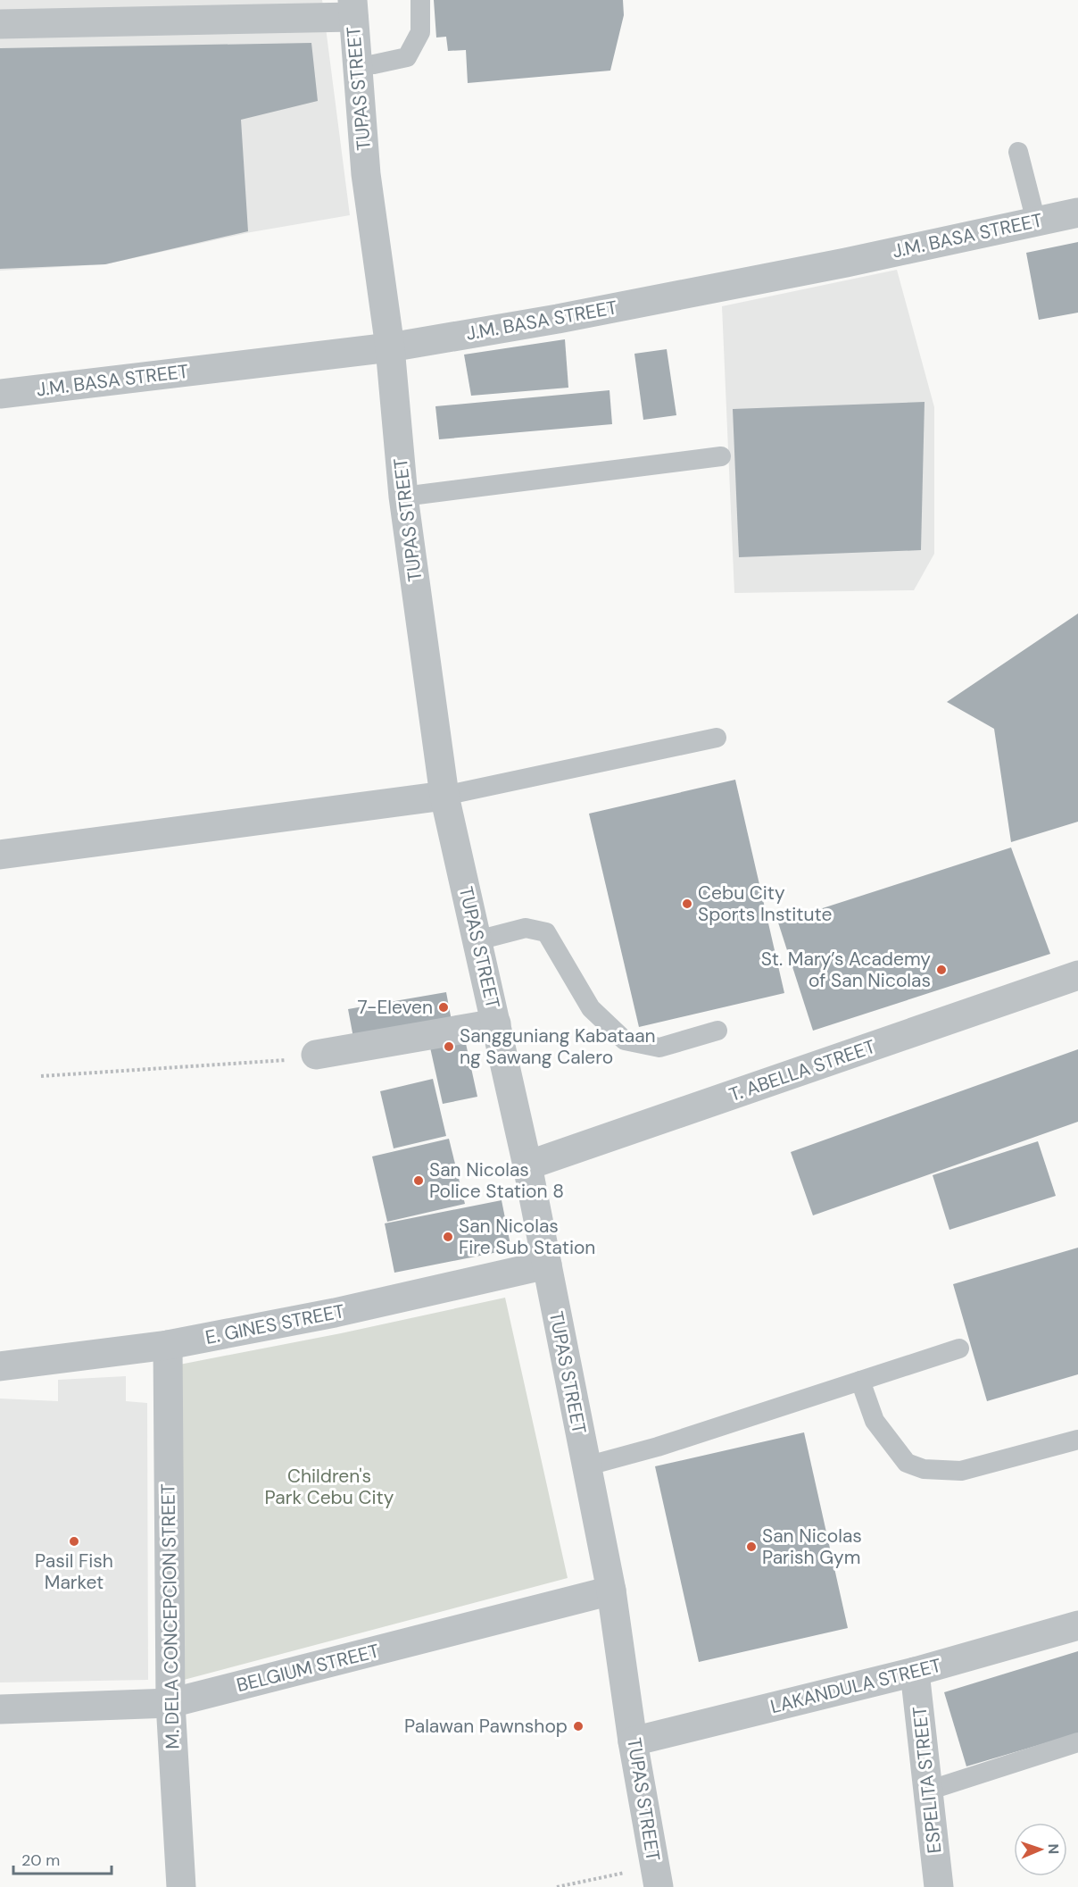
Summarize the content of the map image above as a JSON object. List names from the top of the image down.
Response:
{
  "streets": {
    "street": [
      "TUPAS STREET",
      "J.M. BASA STREET",
      "T. ABELLA STREET",
      "E. GINES STREET",
      "M. DELA CONCEPCION STREET",
      "BELGIUM STREET",
      "LAKANDULA STREET",
      "ESPELITA STREET"
    ]
  },
  "crossings": [
    ["TUPAS STREET", "J.M. BASA STREET"],
    ["TUPAS STREET", "T. ABELLA STREET"],
    ["TUPAS STREET", "E. GINES STREET"],
    ["TUPAS STREET", "BELGIUM STREET"],
    ["TUPAS STREET", "LAKANDULA STREET"],
    ["E. GINES STREET", "M. DELA CONCEPCION STREET"],
    ["M. DELA CONCEPCION STREET", "BELGIUM STREET"],
    ["LAKANDULA STREET", "ESPELITA STREET"]
  ],
  "parks": ["Children's Park Cebu City"],
  "places": [
    "Cebu City Sports Institute",
    "St. Mary’s Academy of San Nicolas",
    "7-Eleven",
    "Sangguniang Kabataan ng Sawang Calero",
    "San Nicolas Police Station 8",
    "San Nicolas Fire Sub Station",
    "Pasil Fish Market",
    "San Nicolas Parish Gym",
    "Palawan Pawnshop"
  ],
  "scale_bar": "20 m",
  "north": "right"
}
